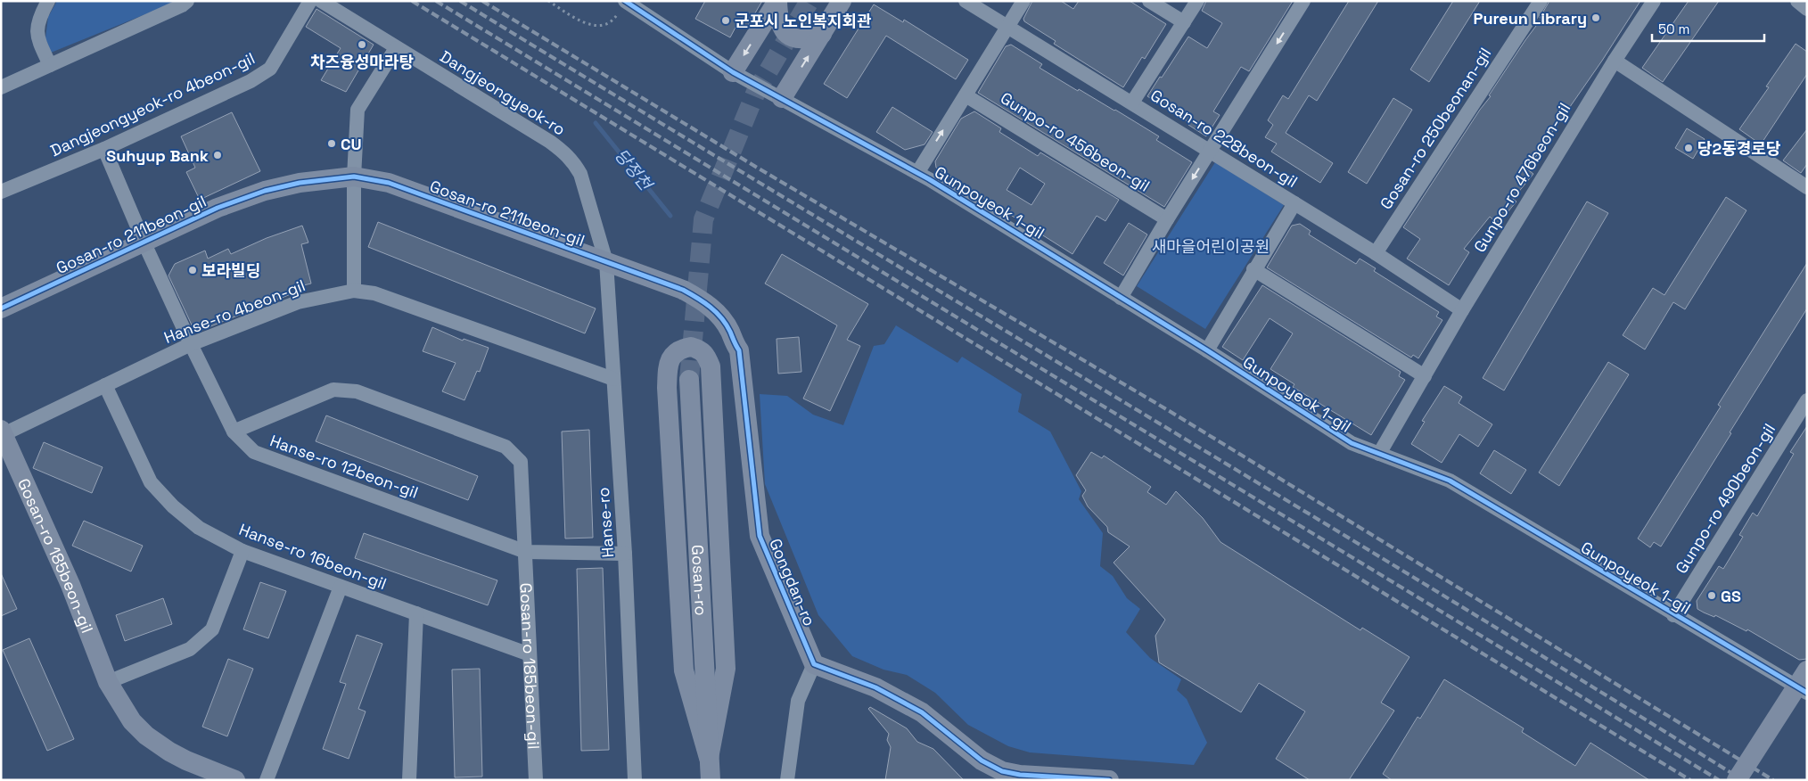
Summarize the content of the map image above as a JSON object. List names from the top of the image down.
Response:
{
  "streets": {
    "street": [
      "Dangjeongyeok-ro",
      "Dangjeongyeok-ro 4beon-gil",
      "Gosan-ro 250beonan-gil",
      "Gosan-ro 228beon-gil",
      "Gunpo-ro 456beon-gil",
      "Gunpo-ro 476beon-gil",
      "Gunpoyeok 1-gil",
      "Gosan-ro 211beon-gil",
      "Hanse-ro 4beon-gil",
      "Hanse-ro 12beon-gil",
      "Gunpo-ro 490beon-gil",
      "Hanse-ro",
      "Gosan-ro 185beon-gil",
      "Hanse-ro 16beon-gil",
      "Gosan-ro",
      "Gongdan-ro"
    ]
  },
  "crossings": [
    ["Dangjeongyeok-ro", "Gosan-ro 211beon-gil"],
    ["Dangjeongyeok-ro", "Hanse-ro"],
    ["Dangjeongyeok-ro", "Gongdan-ro"],
    ["Dangjeongyeok-ro 4beon-gil", "Hanse-ro 12beon-gil"],
    ["Gosan-ro 250beonan-gil", "Gosan-ro 228beon-gil"],
    ["Gosan-ro 228beon-gil", "Gunpo-ro 476beon-gil"],
    ["Gunpo-ro 476beon-gil", "Gunpoyeok 1-gil"],
    ["Gunpoyeok 1-gil", "Gunpo-ro 490beon-gil"],
    ["Gosan-ro 211beon-gil", "Hanse-ro 12beon-gil"],
    ["Gosan-ro 211beon-gil", "Hanse-ro"],
    ["Gosan-ro 211beon-gil", "Gongdan-ro"],
    ["Hanse-ro 4beon-gil", "Hanse-ro 12beon-gil"],
    ["Hanse-ro 4beon-gil", "Hanse-ro"],
    ["Hanse-ro 4beon-gil", "Gosan-ro 185beon-gil"],
    ["Hanse-ro 4beon-gil", "Hanse-ro 16beon-gil"],
    ["Hanse-ro 12beon-gil", "Hanse-ro"],
    ["Hanse-ro 12beon-gil", "Gosan-ro 185beon-gil"],
    ["Hanse-ro", "Gongdan-ro"],
    ["Gosan-ro 185beon-gil", "Hanse-ro 16beon-gil"]
  ],
  "water": ["당정천"],
  "parks": ["새마을어린이공원"],
  "places": [
    "Pureun Library",
    "군포시 노인복지회관",
    "차즈융성마라탕",
    "CU",
    "당2동경로당",
    "Suhyup Bank",
    "보라빌딩",
    "GS"
  ],
  "scale_bar": "50 m"
}
